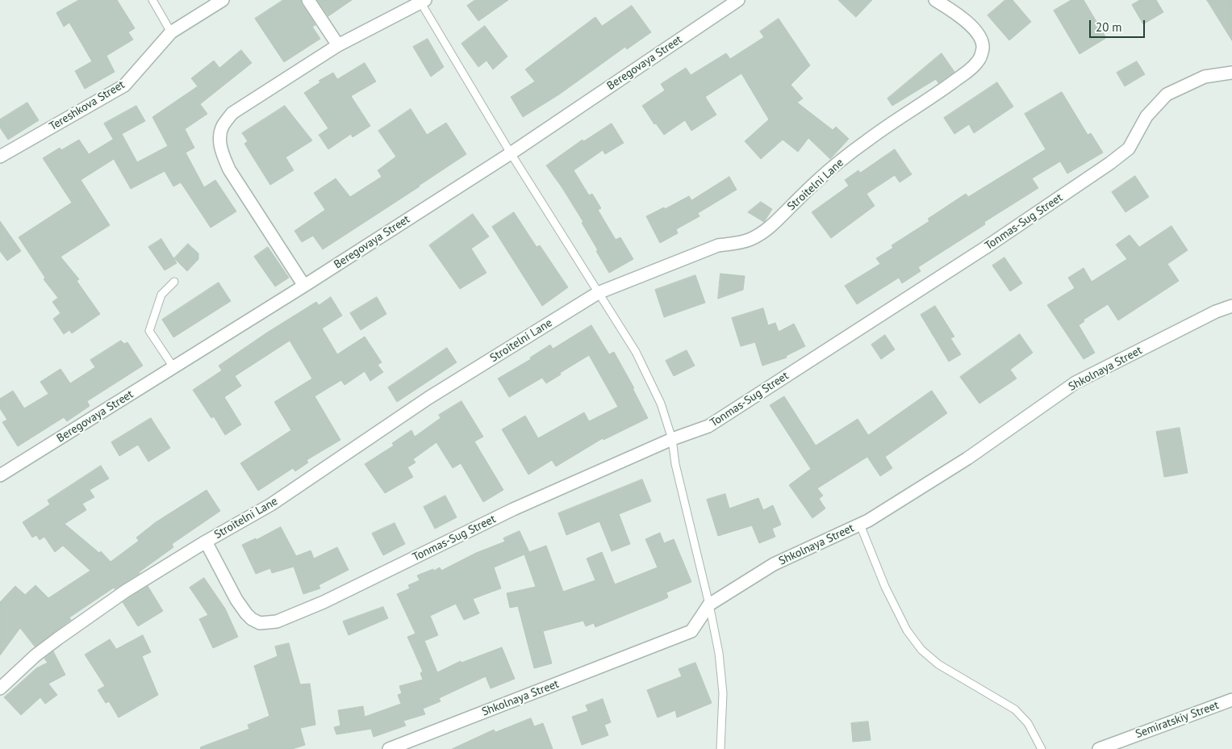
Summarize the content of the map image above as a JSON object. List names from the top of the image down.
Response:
{
  "streets": {
    "street": [
      "Beregovaya Street",
      "Tereshkova Street",
      "Stroitelni Lane",
      "Tonmas-Sug Street",
      "Shkolnaya Street",
      "Semiratskiy Street"
    ]
  },
  "crossings": [
    ["Stroitelni Lane", "Tonmas-Sug Street"]
  ],
  "scale_bar": "20 m"
}
